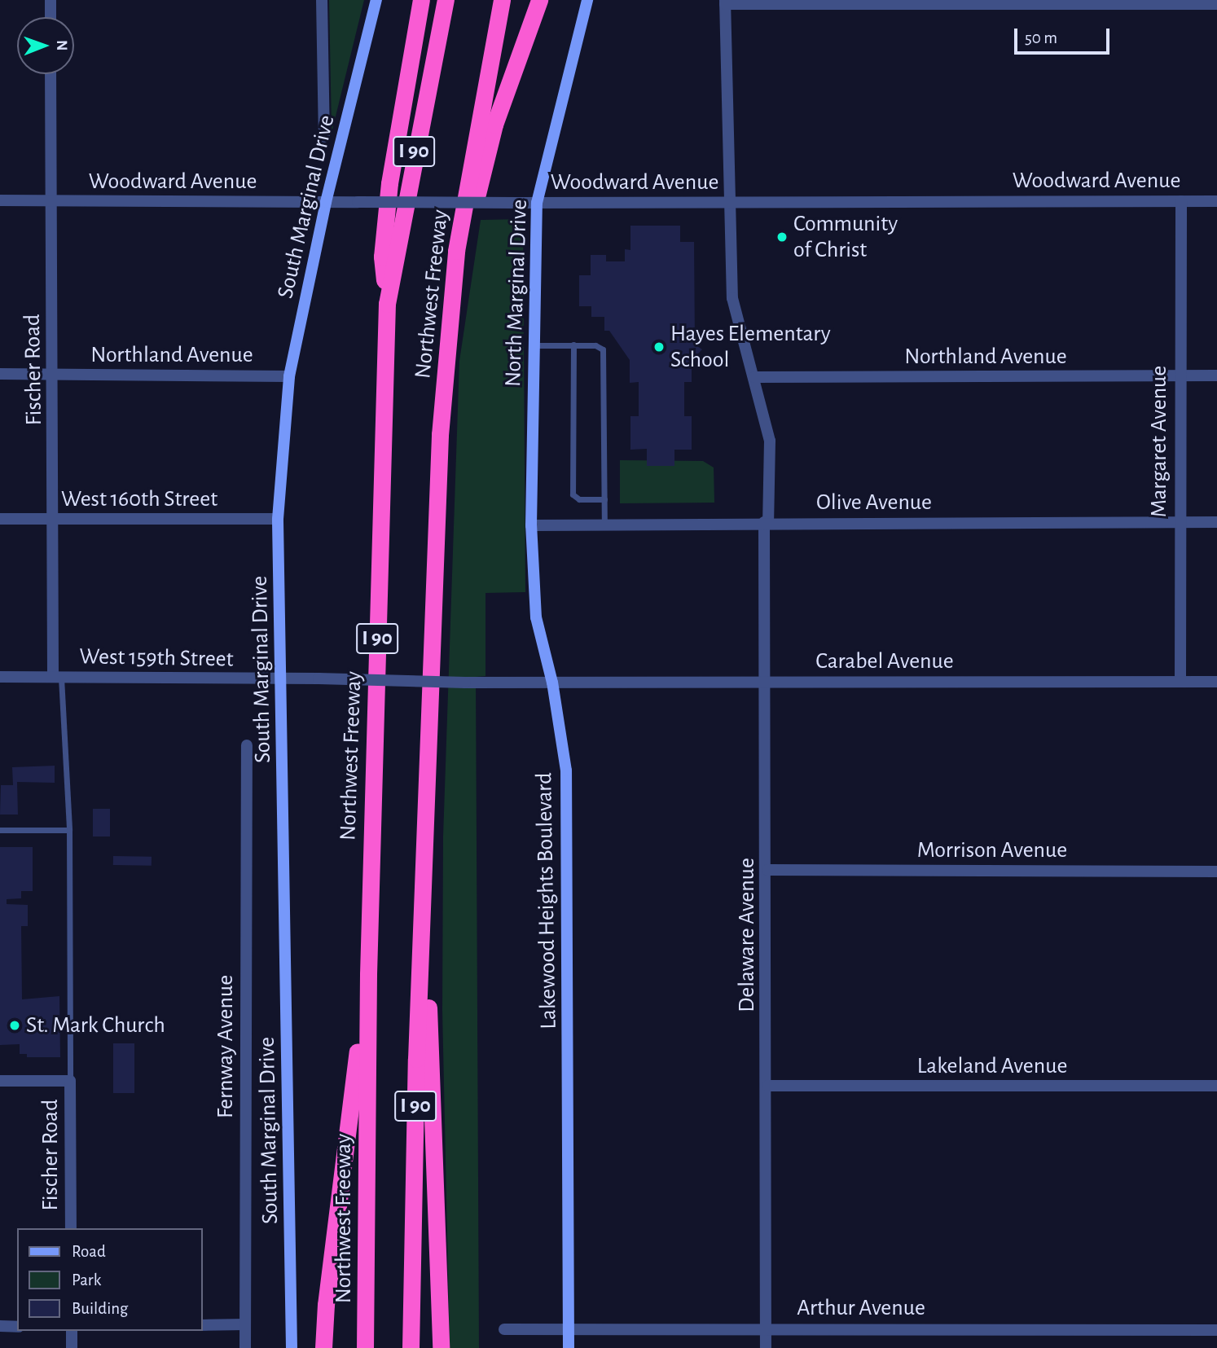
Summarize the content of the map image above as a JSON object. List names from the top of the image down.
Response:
{
  "streets": {
    "highway": ["I 90", "Northwest Freeway"],
    "main road": ["South Marginal Drive", "North Marginal Drive", "Lakewood Heights Boulevard"],
    "street": [
      "Woodward Avenue",
      "Northland Avenue",
      "Fischer Road",
      "Margaret Avenue",
      "West 160th Street",
      "Olive Avenue",
      "West 159th Street",
      "Carabel Avenue",
      "Morrison Avenue",
      "Delaware Avenue",
      "Fernway Avenue",
      "Lakeland Avenue",
      "Arthur Avenue"
    ]
  },
  "crossings": [
    ["Woodward Avenue", "South Marginal Drive"],
    ["Woodward Avenue", "North Marginal Drive"],
    ["Woodward Avenue", "Fischer Road"],
    ["Woodward Avenue", "Margaret Avenue"],
    ["Woodward Avenue", "Delaware Avenue"],
    ["South Marginal Drive", "Northland Avenue"],
    ["South Marginal Drive", "West 160th Street"],
    ["South Marginal Drive", "West 159th Street"],
    ["North Marginal Drive", "Lakewood Heights Boulevard"],
    ["Northland Avenue", "Fischer Road"],
    ["Northland Avenue", "Margaret Avenue"],
    ["Northland Avenue", "Delaware Avenue"],
    ["Fischer Road", "West 160th Street"],
    ["Fischer Road", "West 159th Street"],
    ["Margaret Avenue", "Olive Avenue"],
    ["Margaret Avenue", "Carabel Avenue"],
    ["Olive Avenue", "Lakewood Heights Boulevard"],
    ["Olive Avenue", "Delaware Avenue"],
    ["West 159th Street", "Carabel Avenue"],
    ["West 159th Street", "Lakewood Heights Boulevard"],
    ["Carabel Avenue", "Lakewood Heights Boulevard"],
    ["Carabel Avenue", "Delaware Avenue"],
    ["Morrison Avenue", "Delaware Avenue"],
    ["Lakewood Heights Boulevard", "Arthur Avenue"],
    ["Delaware Avenue", "Lakeland Avenue"],
    ["Delaware Avenue", "Arthur Avenue"]
  ],
  "places": ["Community of Christ", "Hayes Elementary School", "St. Mark Church"],
  "legend": ["Road", "Park", "Building"],
  "scale_bar": "50 m",
  "north": "right"
}
